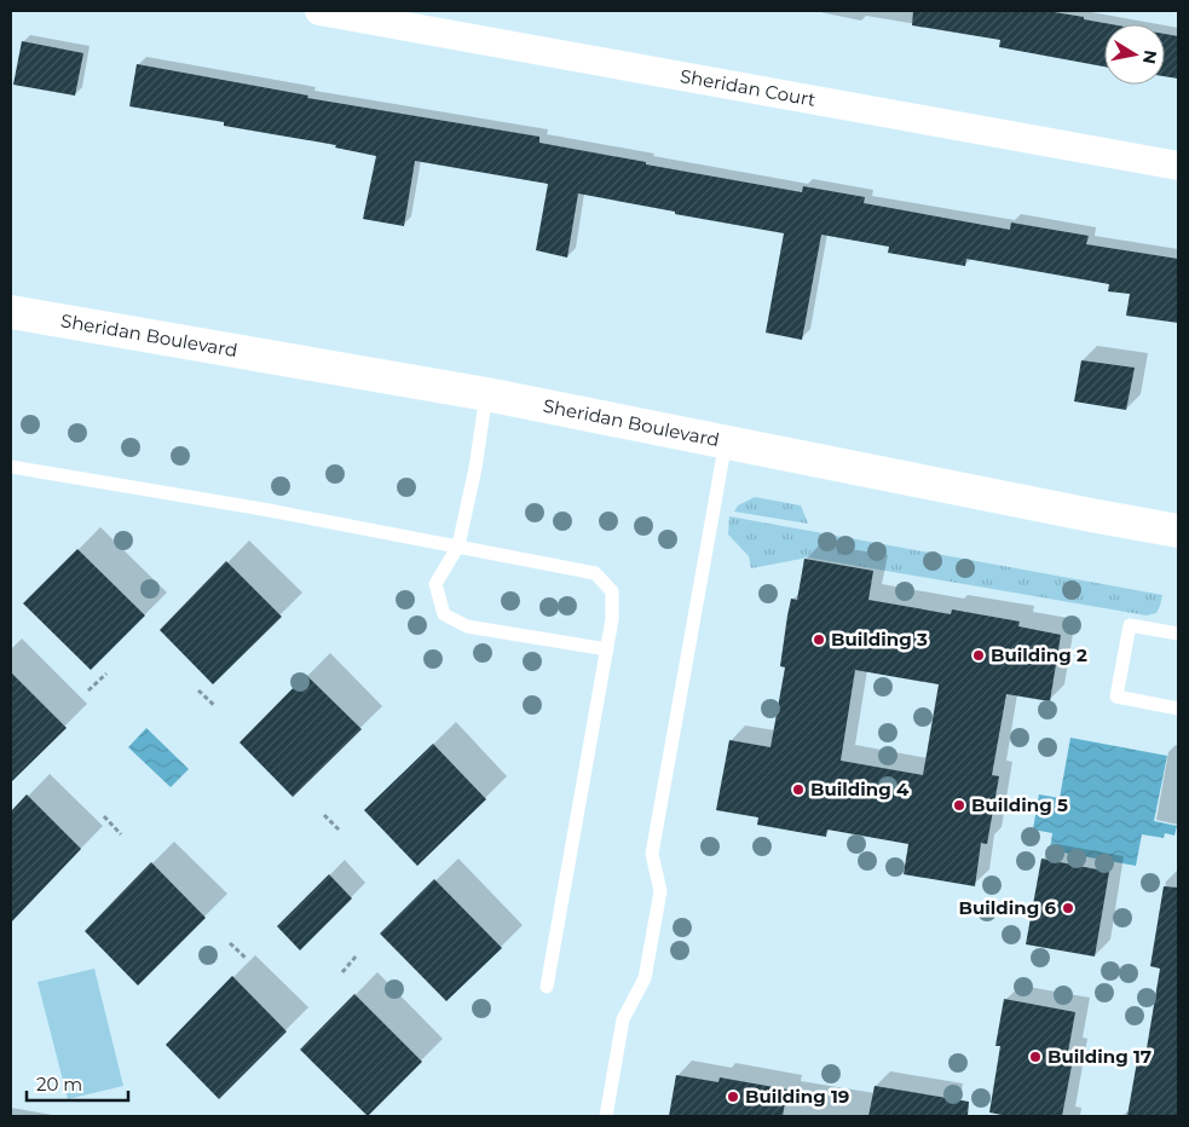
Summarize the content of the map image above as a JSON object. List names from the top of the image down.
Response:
{
  "streets": {
    "main road": ["Sheridan Boulevard"],
    "street": ["Sheridan Court"]
  },
  "places": [
    "Building 3",
    "Building 2",
    "Building 4",
    "Building 5",
    "Building 6",
    "Building 17",
    "Building 19"
  ],
  "scale_bar": "20 m",
  "north": "right"
}
